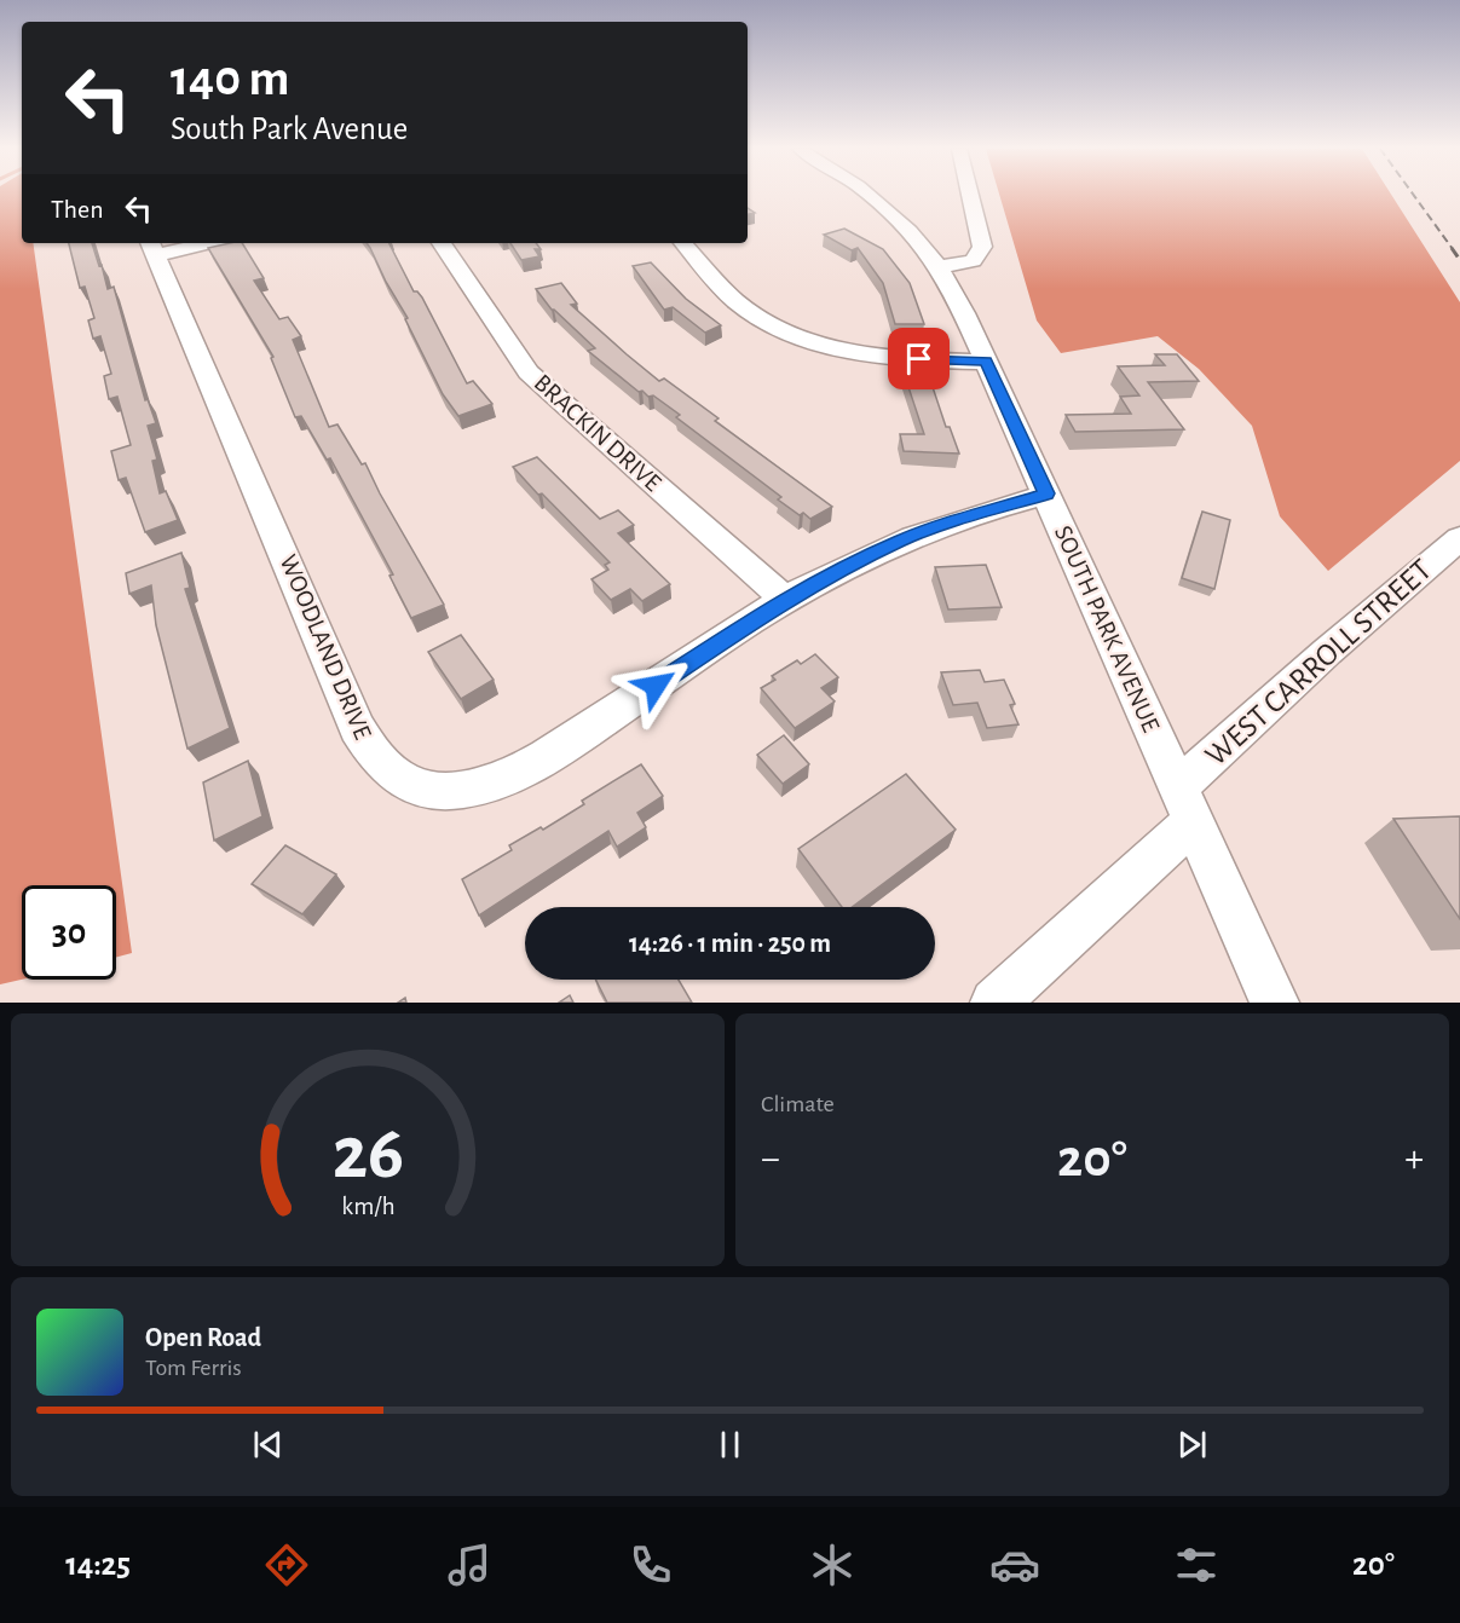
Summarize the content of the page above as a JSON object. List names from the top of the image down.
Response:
{
  "streets": {
    "street": [
      "BRACKIN DRIVE",
      "SOUTH PARK AVENUE",
      "WOODLAND DRIVE",
      "WEST CARROLL STREET"
    ]
  },
  "crossings": [
    ["BRACKIN DRIVE", "WOODLAND DRIVE"],
    ["SOUTH PARK AVENUE", "WOODLAND DRIVE"],
    ["SOUTH PARK AVENUE", "WEST CARROLL STREET"]
  ],
  "page": {
    "turn": ["140 m", "South Park Avenue"],
    "then": "Then",
    "limit": "30",
    "trip": "14:26 · 1 min · 250 m",
    "tile": "Climate",
    "heat": ["−", "20°", "+"],
    "song": ["Open Road", "Tom Ferris"],
    "tabs": ["14:25", "20°"],
    "gauge": ["26", "km/h"]
  }
}
